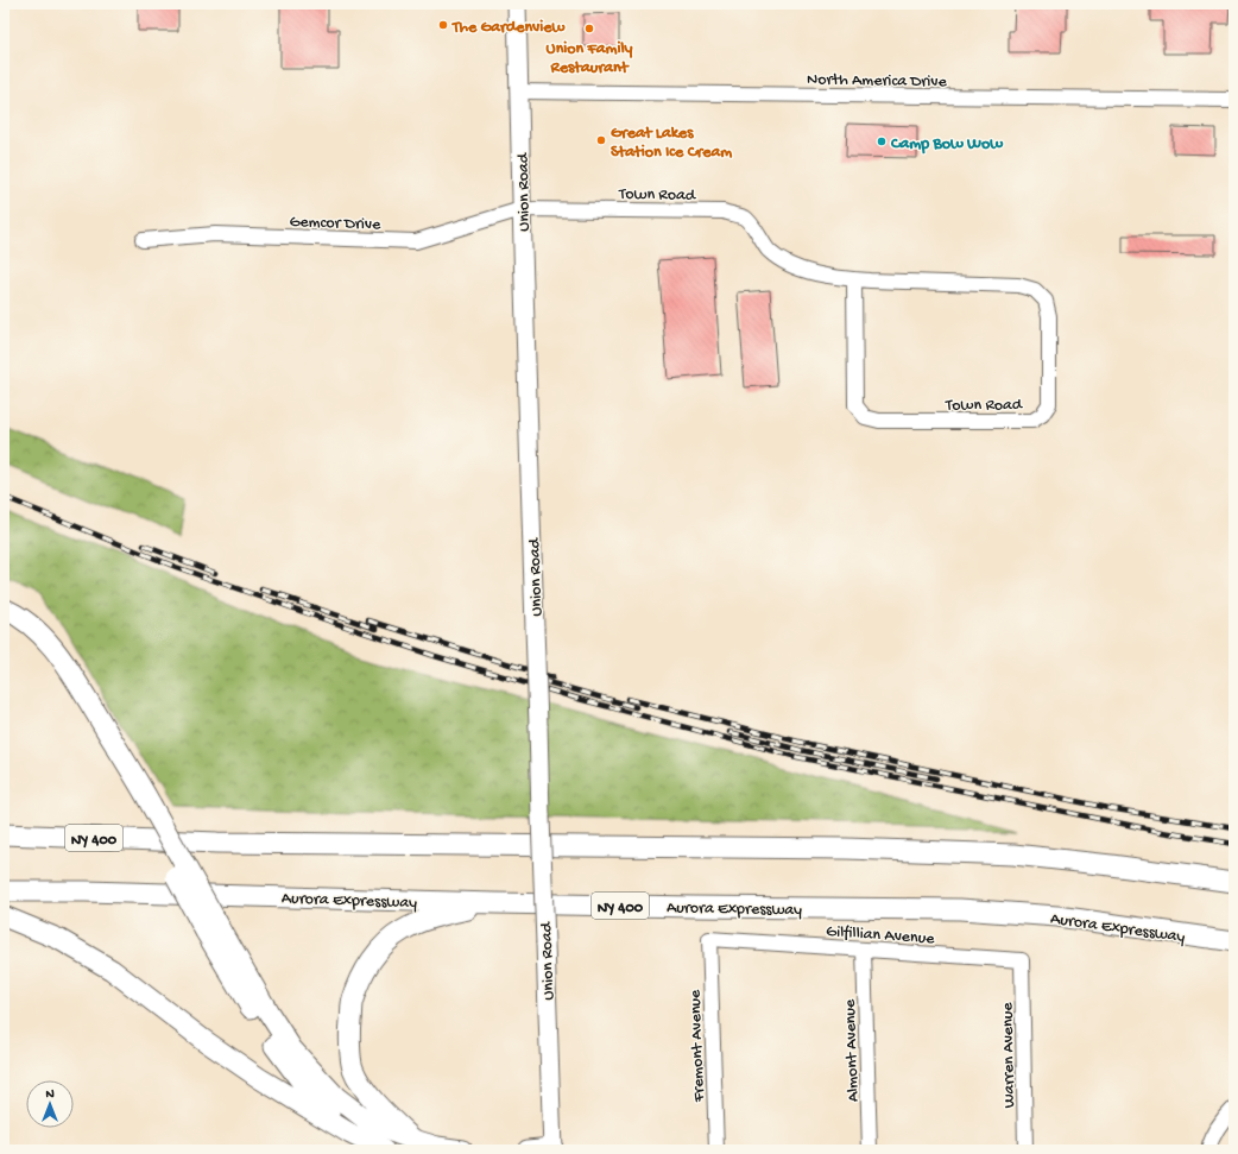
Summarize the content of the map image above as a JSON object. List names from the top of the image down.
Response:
{
  "streets": {
    "highway": ["NY 400", "Aurora Expressway"],
    "main road": ["Union Road"],
    "street": [
      "North America Drive",
      "Town Road",
      "Gemcor Drive",
      "Gilfillian Avenue",
      "Fremont Avenue",
      "Almont Avenue",
      "Warren Avenue"
    ]
  },
  "crossings": [
    ["North America Drive", "Union Road"],
    ["Union Road", "Town Road"],
    ["Union Road", "Gemcor Drive"],
    ["Town Road", "Gemcor Drive"],
    ["Gilfillian Avenue", "Fremont Avenue"],
    ["Gilfillian Avenue", "Almont Avenue"],
    ["Gilfillian Avenue", "Warren Avenue"]
  ],
  "places": [
    "The Gardenview",
    "Union Family Restaurant",
    "Great Lakes Station Ice Cream",
    "Camp Bow Wow"
  ],
  "north": "top"
}
